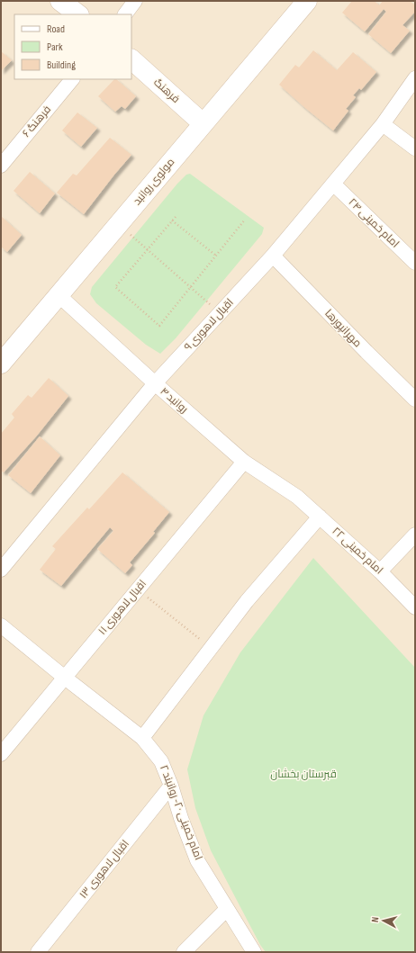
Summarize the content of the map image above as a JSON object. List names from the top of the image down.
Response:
{
  "streets": {
    "street": [
      "فرهنگ",
      "فرهنگ ۶",
      "مولوی روانبد",
      "امام خمینی ۲۴",
      "اقبال لاهوری ۹",
      "مهرانپورها",
      "روانبد ۴",
      "امام خمینی ۲۲",
      "اقبال لاهوری ۱۱",
      "امام خمینی ۲۰- روانبند ۲",
      "اقبال لاهوری ۱۳"
    ]
  },
  "crossings": [
    ["فرهنگ", "مولوی روانبد"],
    ["مولوی روانبد", "روانبد ۴"],
    ["امام خمینی ۲۴", "اقبال لاهوری ۹"],
    ["اقبال لاهوری ۹", "مهرانپورها"],
    ["اقبال لاهوری ۹", "روانبد ۴"],
    ["روانبد ۴", "امام خمینی ۲۲"],
    ["روانبد ۴", "اقبال لاهوری ۱۱"],
    ["اقبال لاهوری ۱۱", "امام خمینی ۲۰- روانبند ۲"],
    ["امام خمینی ۲۰- روانبند ۲", "اقبال لاهوری ۱۳"]
  ],
  "parks": ["قبرستان بخشان"],
  "legend": ["Road", "Park", "Building"],
  "north": "left"
}
